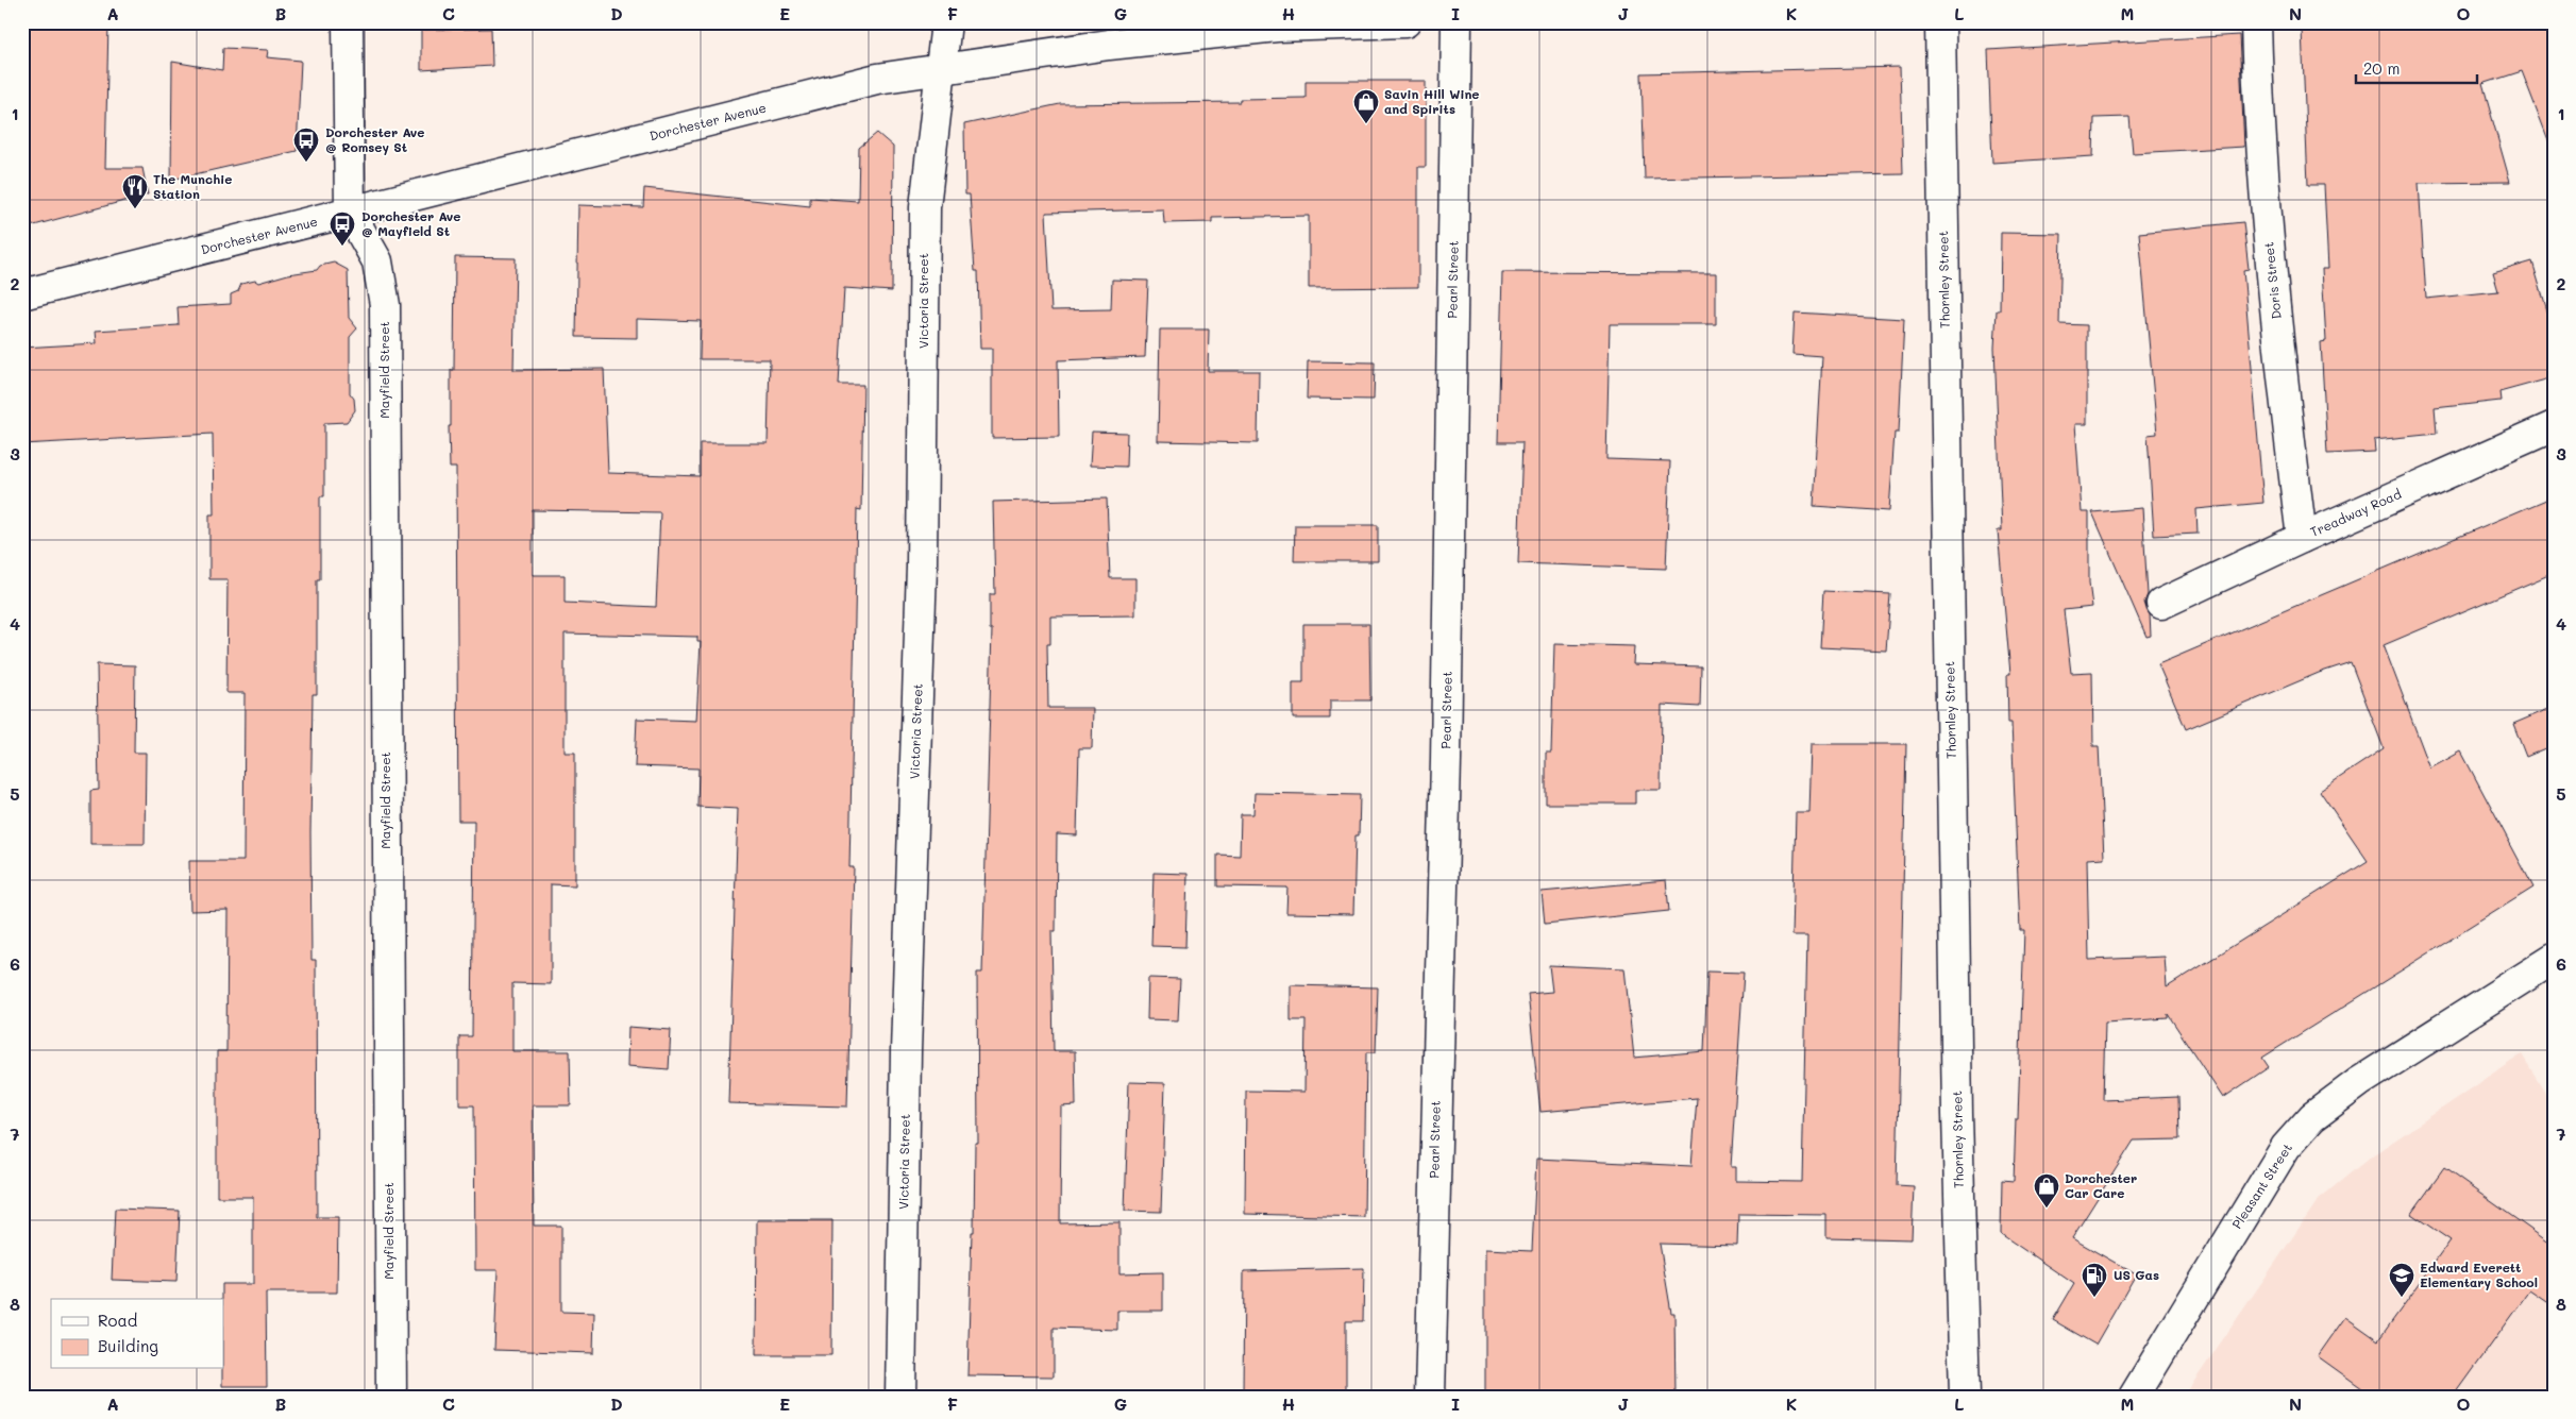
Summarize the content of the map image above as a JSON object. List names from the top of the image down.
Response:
{
  "streets": {
    "street": [
      "Dorchester Avenue",
      "Pearl Street",
      "Thornley Street",
      "Doris Street",
      "Victoria Street",
      "Mayfield Street",
      "Treadway Road",
      "Pleasant Street"
    ]
  },
  "crossings": [
    ["Dorchester Avenue", "Victoria Street"],
    ["Dorchester Avenue", "Mayfield Street"],
    ["Doris Street", "Treadway Road"]
  ],
  "places": {
    "shop": ["Savin Hill Wine and Spirits", "Dorchester Car Care"],
    "bus stop": ["Dorchester Ave @ Romsey St", "Dorchester Ave @ Mayfield St"],
    "restaurant": ["The Munchie Station"],
    "fuel station": ["US Gas"],
    "school or university": ["Edward Everett Elementary School"]
  },
  "legend": ["Road", "Building"],
  "scale_bar": "20 m",
  "grid": {
    "columns": [
      "A",
      "B",
      "C",
      "D",
      "E",
      "F",
      "G",
      "H",
      "I",
      "J",
      "K",
      "L",
      "M",
      "N",
      "O"
    ],
    "rows": [
      "1",
      "2",
      "3",
      "4",
      "5",
      "6",
      "7",
      "8"
    ]
  }
}
